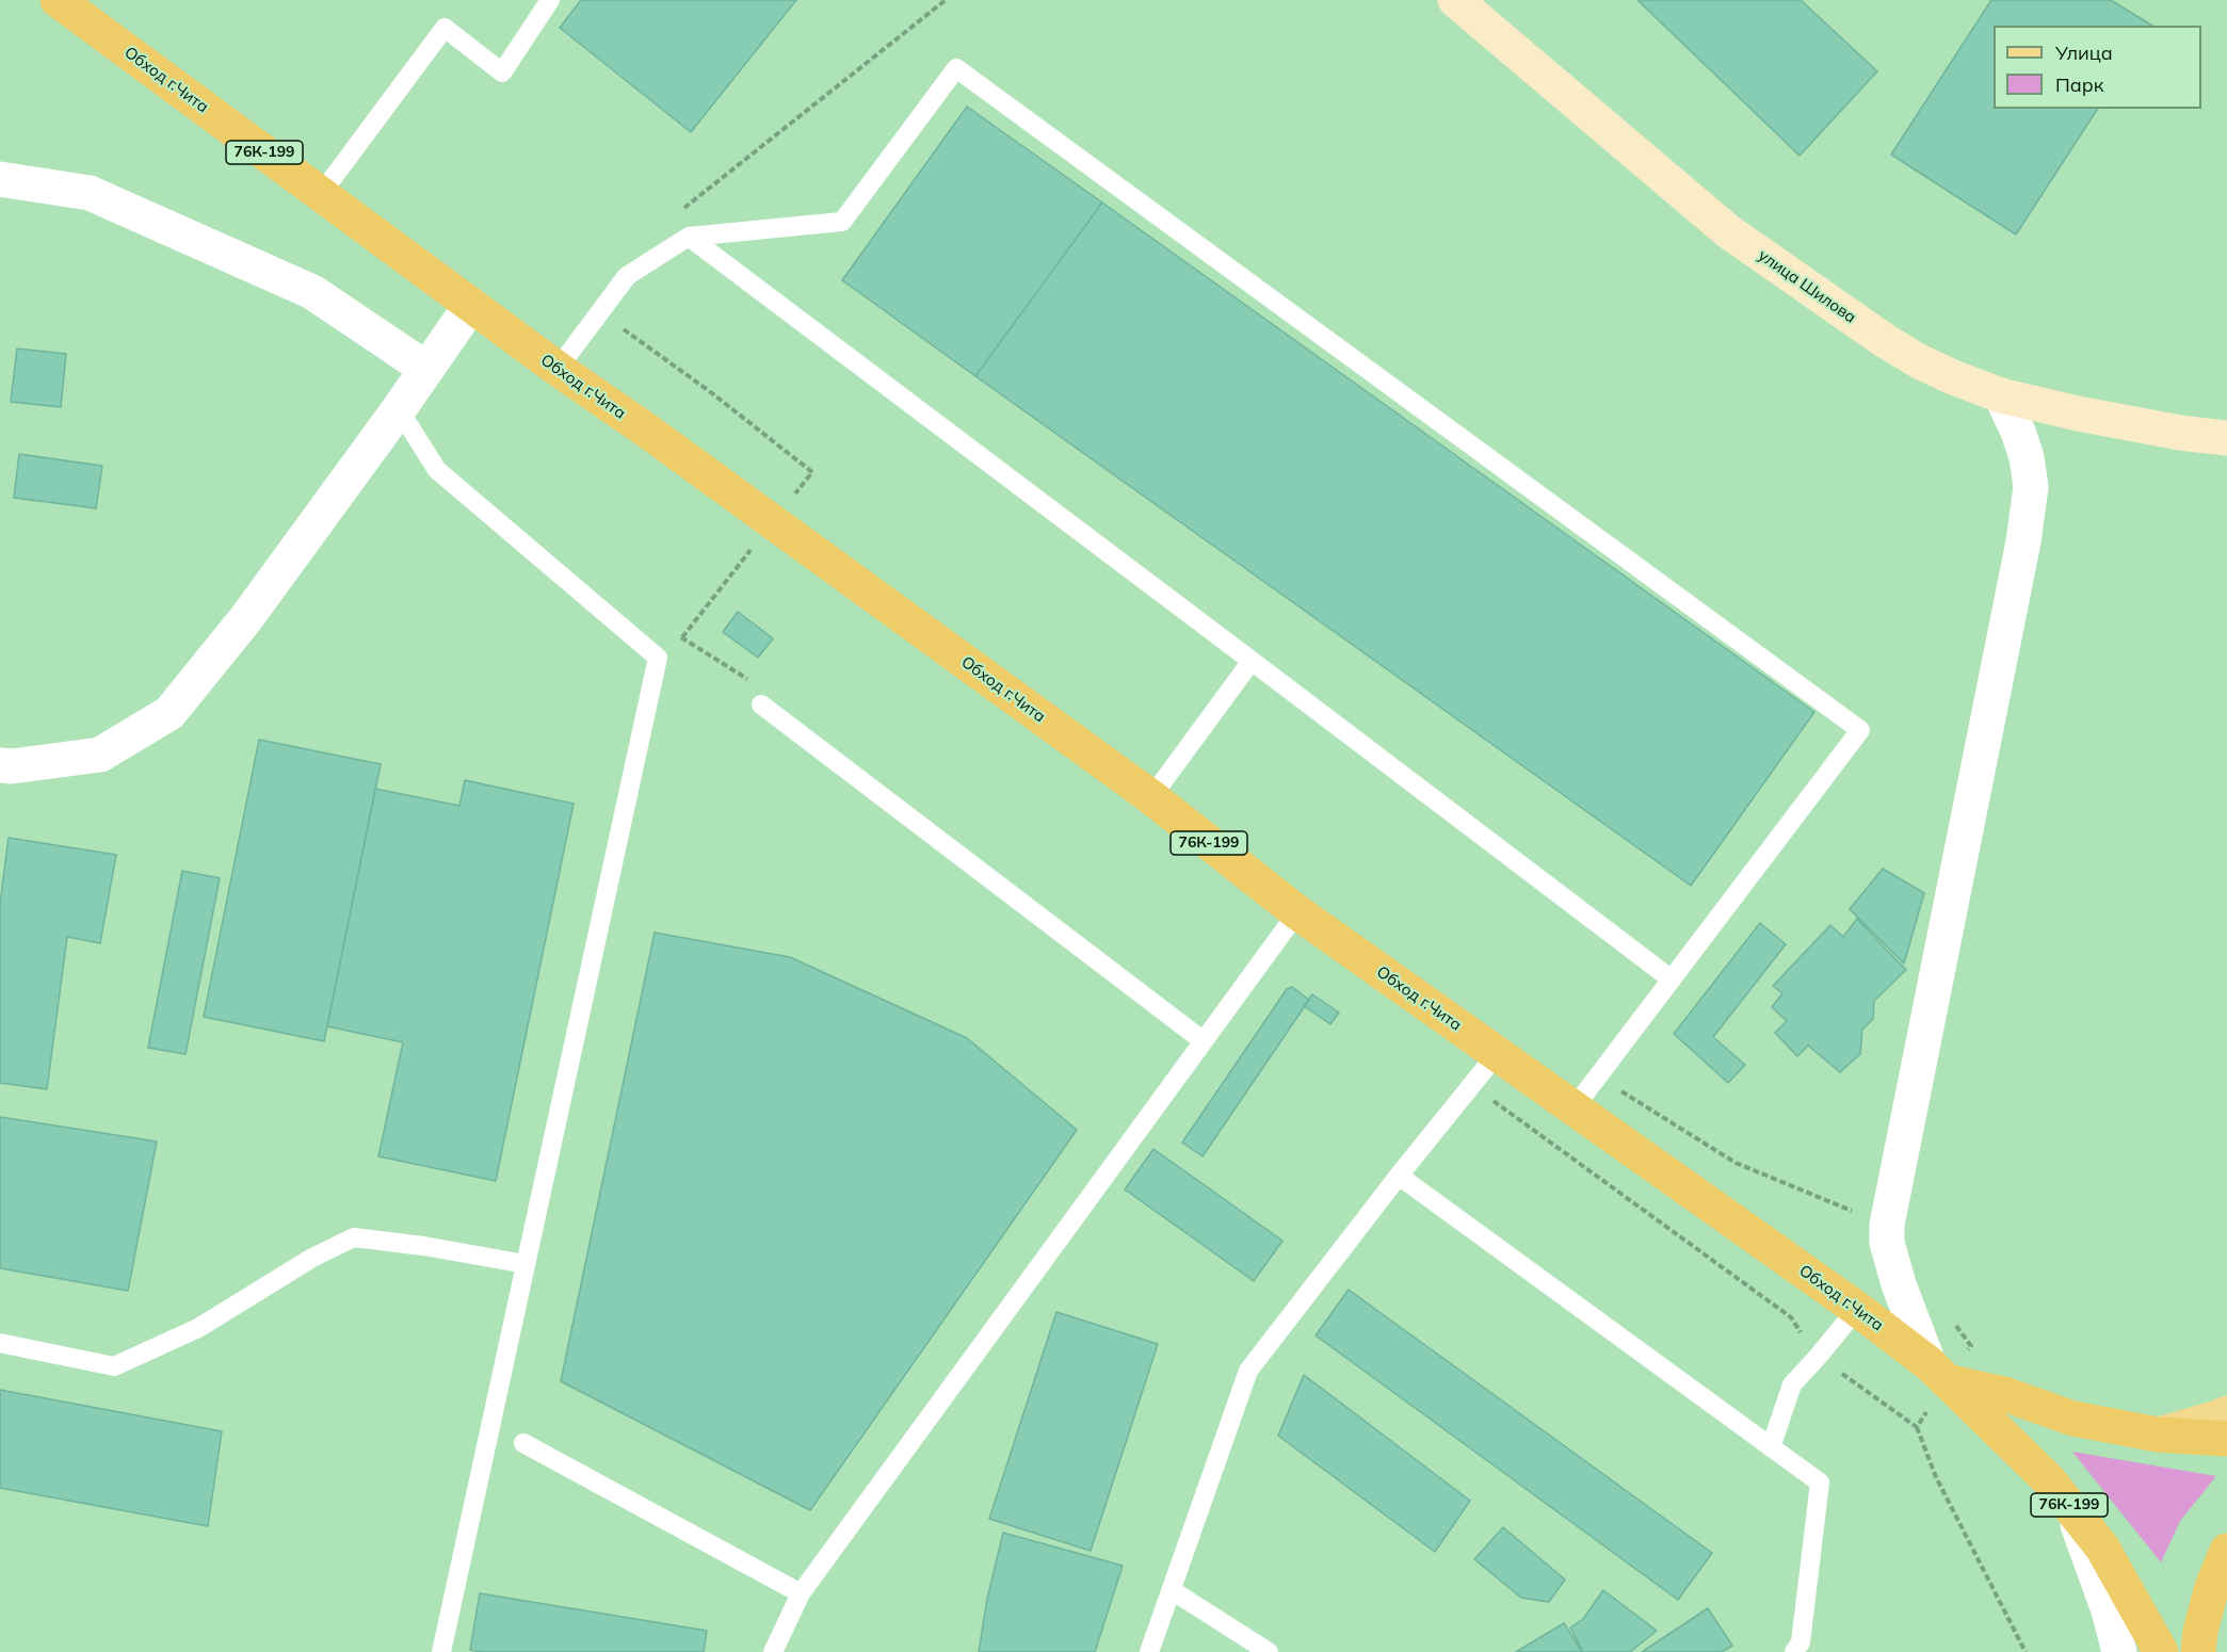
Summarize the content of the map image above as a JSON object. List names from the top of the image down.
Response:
{
  "streets": {
    "highway": ["Обход г.Чита", "76К-199"],
    "main road": ["улица Шилова"]
  },
  "crossings": [
    ["Обход г.Чита", "76К-199"]
  ],
  "legend": ["Улица", "Парк"]
}
